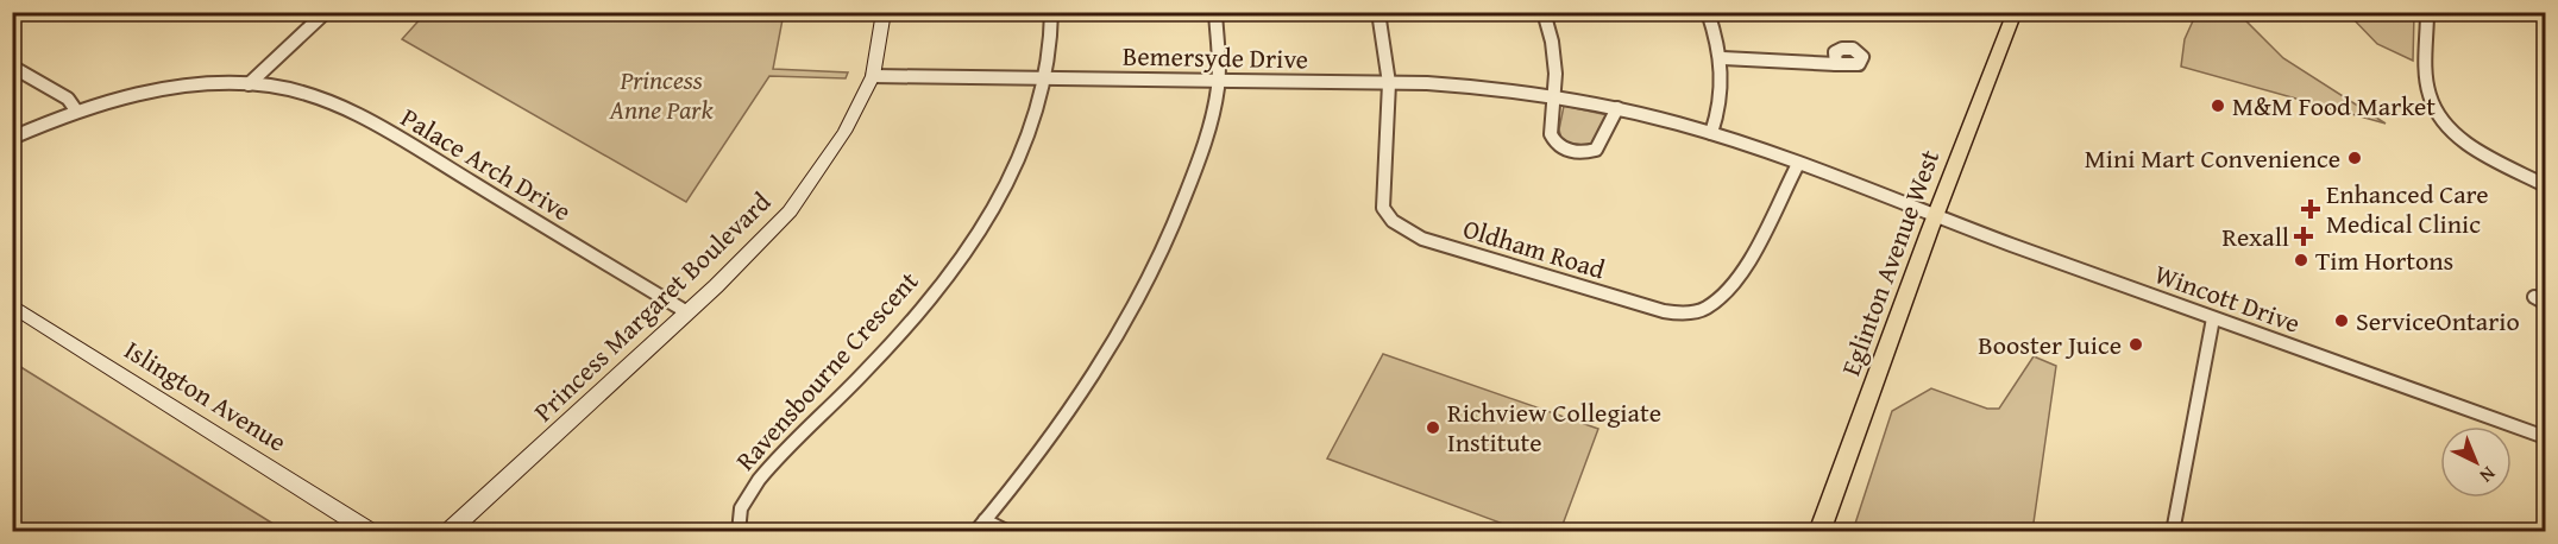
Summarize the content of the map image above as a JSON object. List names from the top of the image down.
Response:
{
  "streets": {
    "main road": ["Eglinton Avenue West"],
    "street": [
      "Bemersyde Drive",
      "Palace Arch Drive",
      "Oldham Road",
      "Wincott Drive",
      "Princess Margaret Boulevard",
      "Ravensbourne Crescent",
      "Islington Avenue"
    ]
  },
  "crossings": [
    ["Bemersyde Drive", "Oldham Road"],
    ["Bemersyde Drive", "Eglinton Avenue West"],
    ["Bemersyde Drive", "Wincott Drive"],
    ["Bemersyde Drive", "Princess Margaret Boulevard"],
    ["Bemersyde Drive", "Ravensbourne Crescent"],
    ["Palace Arch Drive", "Princess Margaret Boulevard"],
    ["Eglinton Avenue West", "Wincott Drive"]
  ],
  "parks": ["Princess Anne Park"],
  "places": {
    "other": [
      "M&M Food Market",
      "Mini Mart Convenience",
      "Tim Hortons",
      "ServiceOntario",
      "Booster Juice",
      "Richview Collegiate Institute"
    ],
    "health": ["Enhanced Care Medical Clinic", "Rexall"]
  },
  "north": "bottom right"
}
